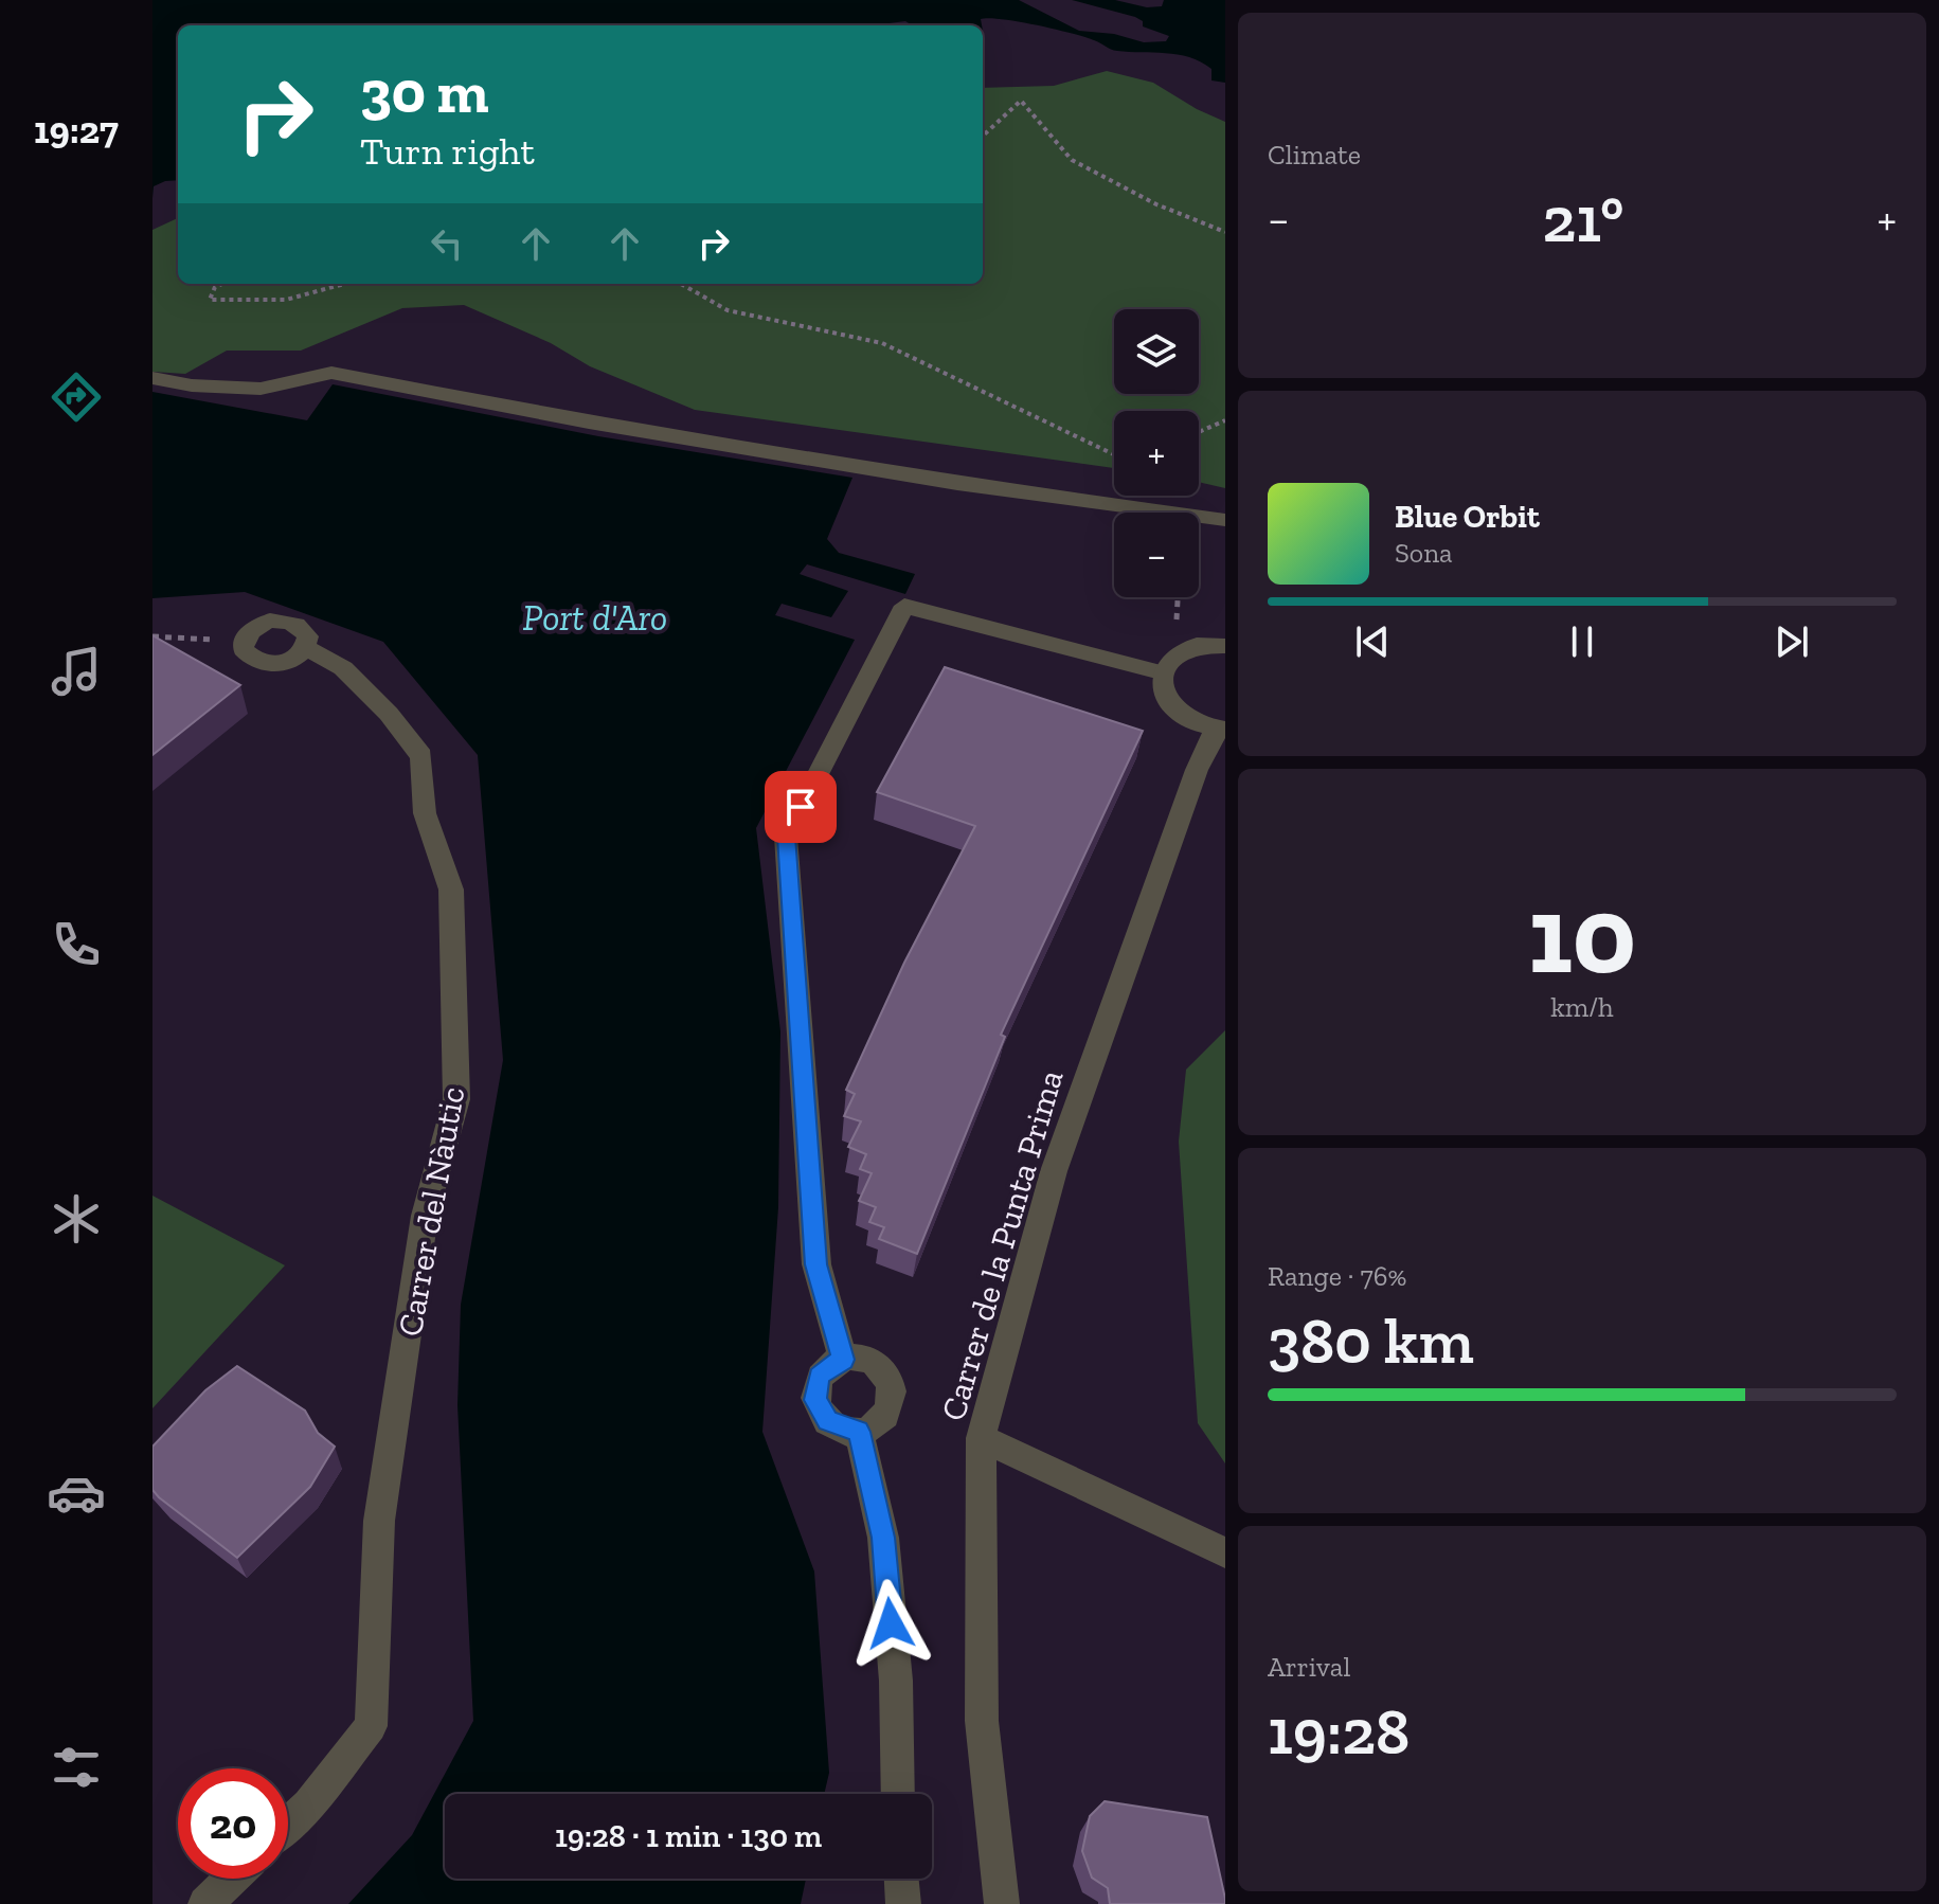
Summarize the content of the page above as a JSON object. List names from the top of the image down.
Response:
{
  "streets": {
    "street": ["Carrer del Nàutic", "Carrer de la Punta Prima"]
  },
  "water": ["Port d'Aro"],
  "page": {
    "tabs": "19:27",
    "tile": [
      "Climate",
      ["10", "km/h"],
      ["Range · 76%", "380 km"],
      ["Arrival", "19:28"]
    ],
    "turn": ["30 m", "Turn right"],
    "heat": ["−", "21°", "+"],
    "map_buttons": ["+", "−"],
    "song": ["Blue Orbit", "Sona"],
    "limit": "20",
    "trip": "19:28 · 1 min · 130 m"
  }
}
